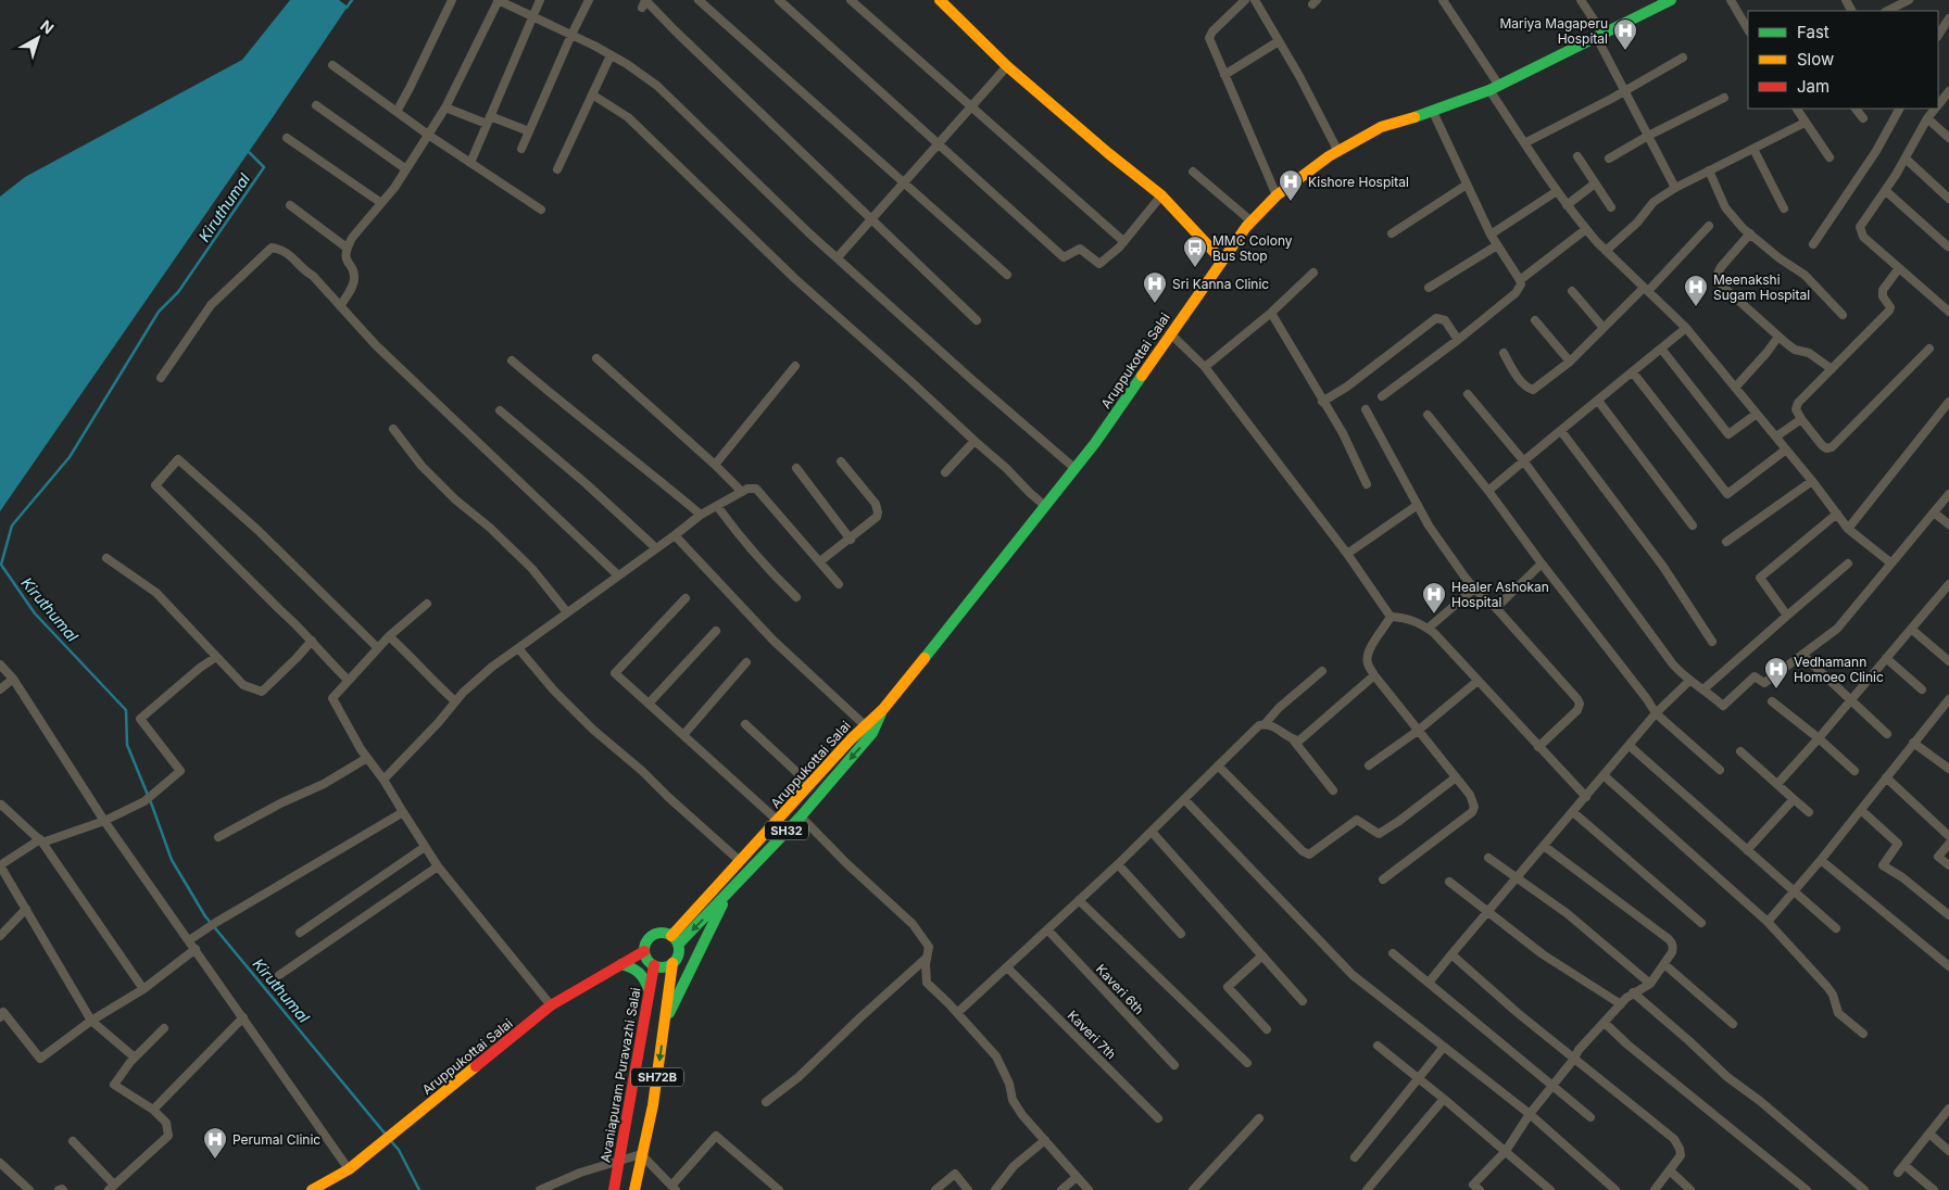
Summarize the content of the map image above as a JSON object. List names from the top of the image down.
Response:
{
  "streets": {
    "main road": [
      "Aruppukottai Salai",
      "SH32",
      "Avaniapuram Puravazhi Salai",
      "SH72B"
    ],
    "street": ["Kaveri 6th", "Kaveri 7th"]
  },
  "crossings": [
    ["Aruppukottai Salai", "SH32"],
    ["Aruppukottai Salai", "Avaniapuram Puravazhi Salai"],
    ["Aruppukottai Salai", "SH72B"],
    ["SH32", "Avaniapuram Puravazhi Salai"],
    ["SH32", "SH72B"],
    ["Avaniapuram Puravazhi Salai", "SH72B"]
  ],
  "water": ["Kiruthumal"],
  "places": {
    "hospital": [
      "Mariya Magaperu Hospital",
      "Kishore Hospital",
      "Sri Kanna Clinic",
      "Meenakshi Sugam Hospital",
      "Healer Ashokan Hospital",
      "Vedhamann Homoeo Clinic",
      "Perumal Clinic"
    ],
    "bus stop": ["MMC Colony Bus Stop"]
  },
  "legend": ["Fast", "Slow", "Jam"],
  "north": "top right"
}
